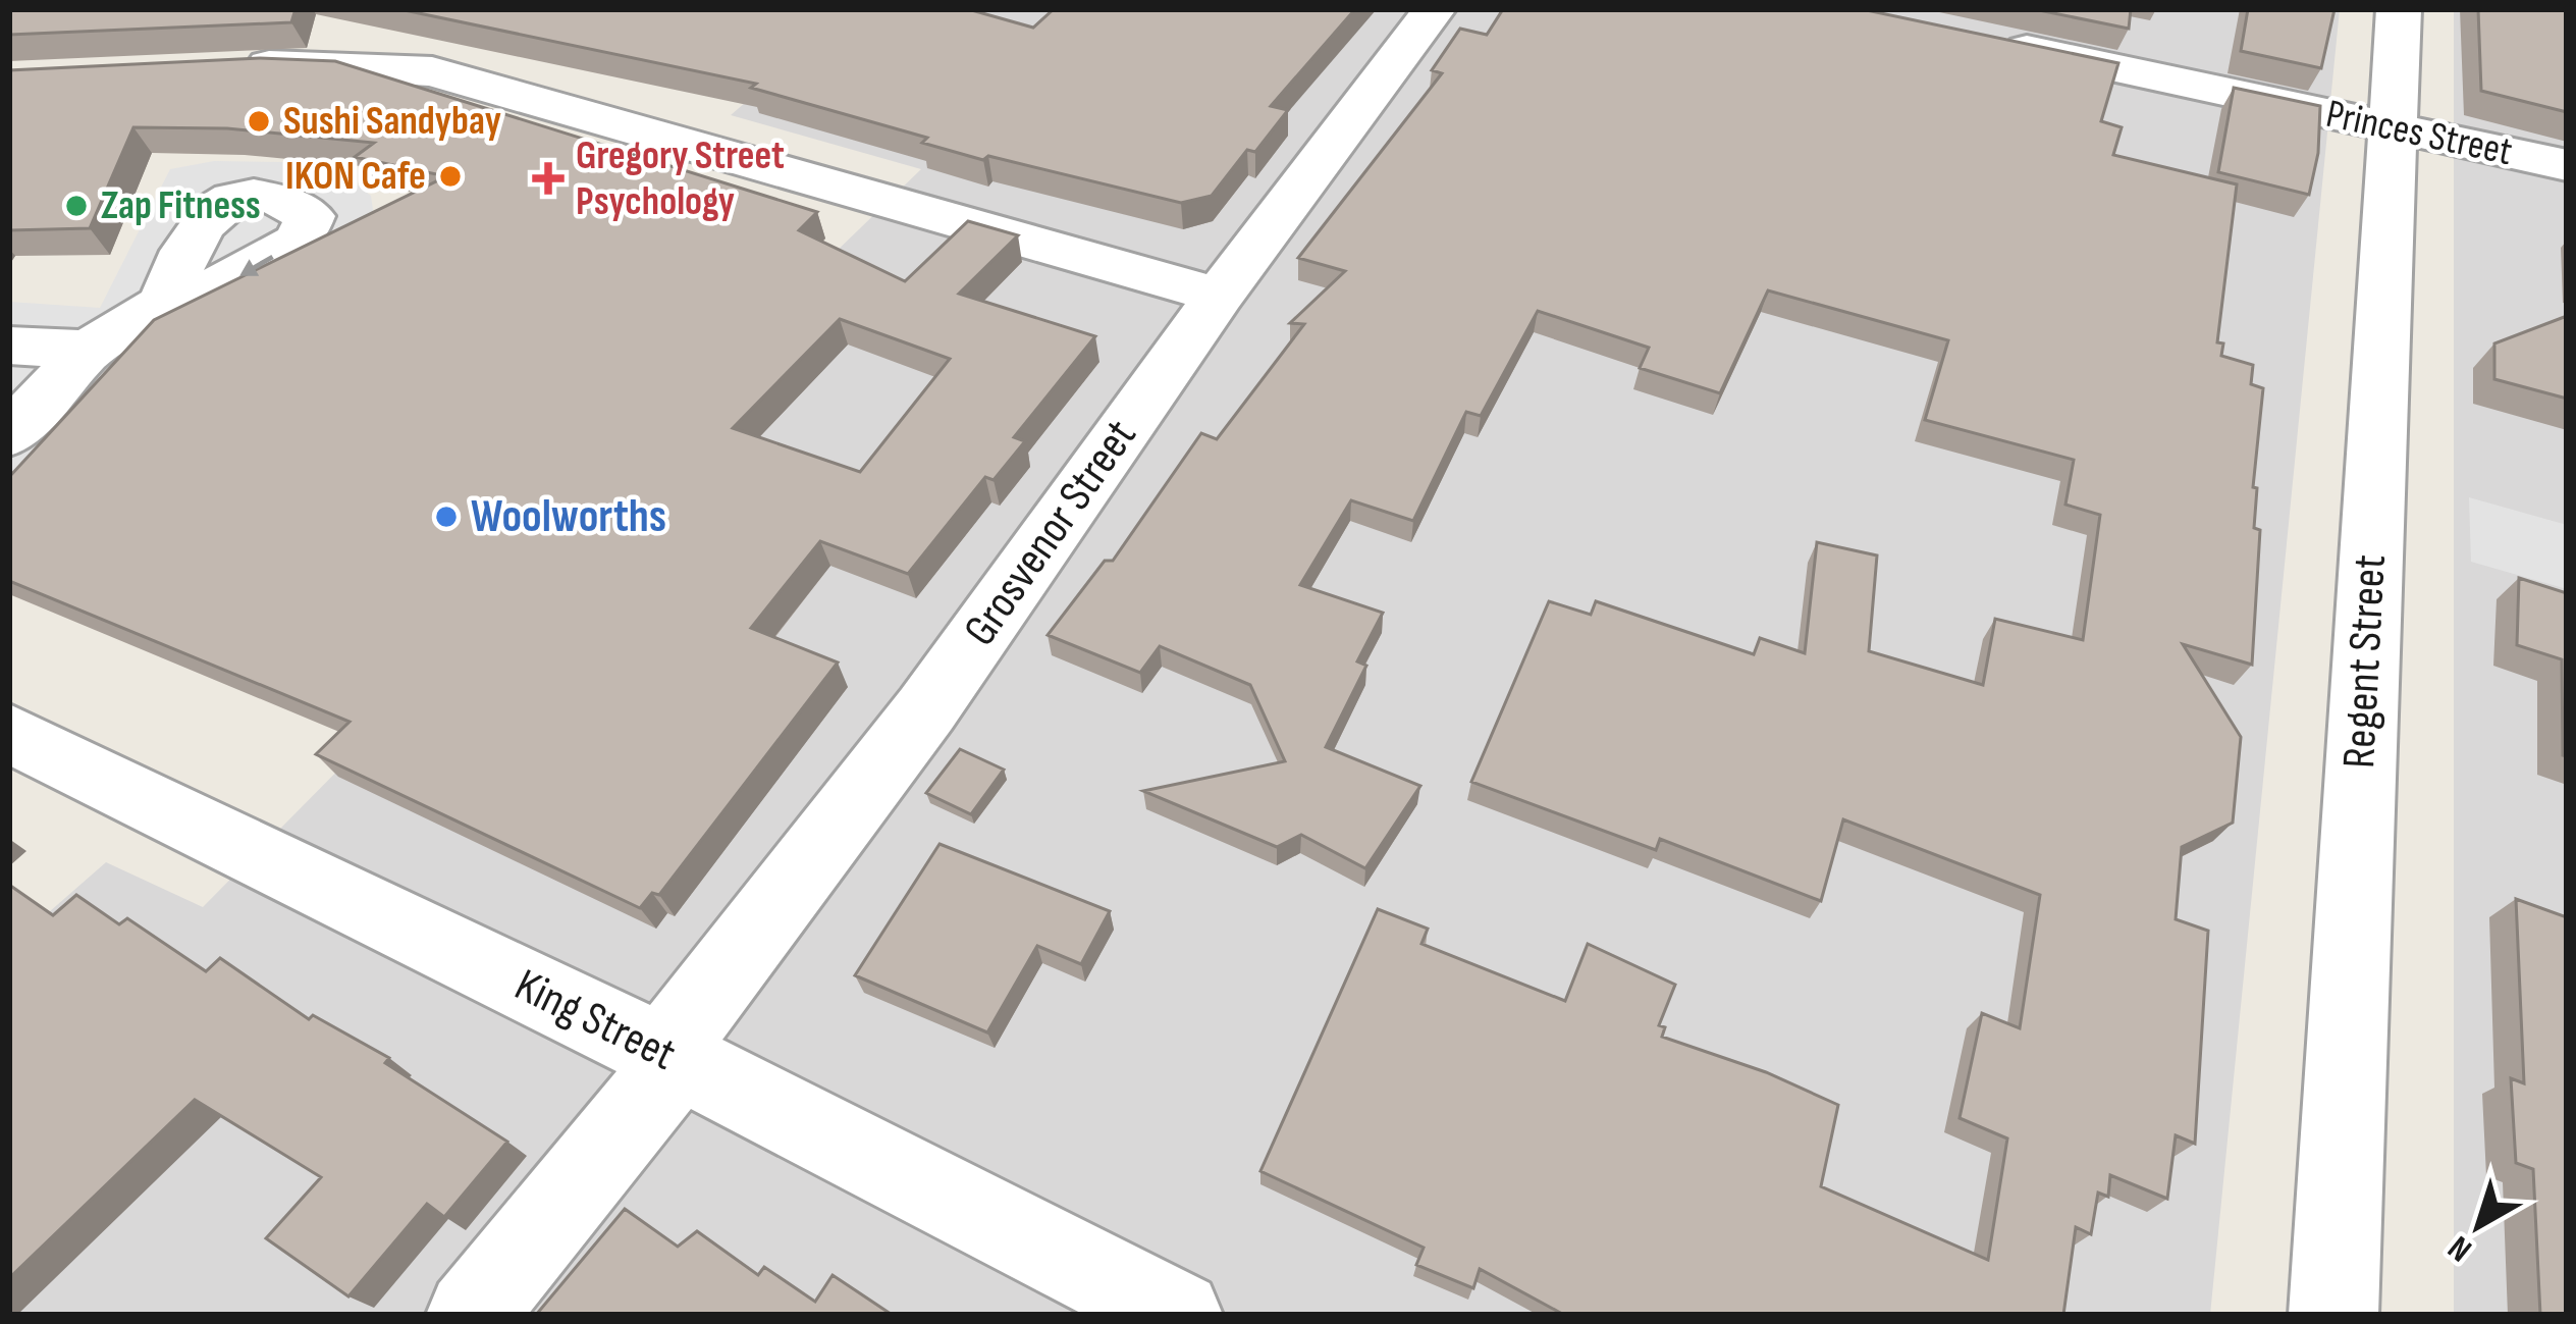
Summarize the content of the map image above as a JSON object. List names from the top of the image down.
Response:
{
  "streets": {
    "street": [
      "Princes Street",
      "Grosvenor Street",
      "Regent Street",
      "King Street"
    ]
  },
  "crossings": [
    ["Princes Street", "Regent Street"],
    ["Grosvenor Street", "King Street"]
  ],
  "places": {
    "other": [
      "Sushi Sandybay",
      "IKON Cafe",
      "Zap Fitness",
      "Woolworths"
    ],
    "health": ["Gregory Street Psychology"]
  },
  "north": "bottom left"
}
